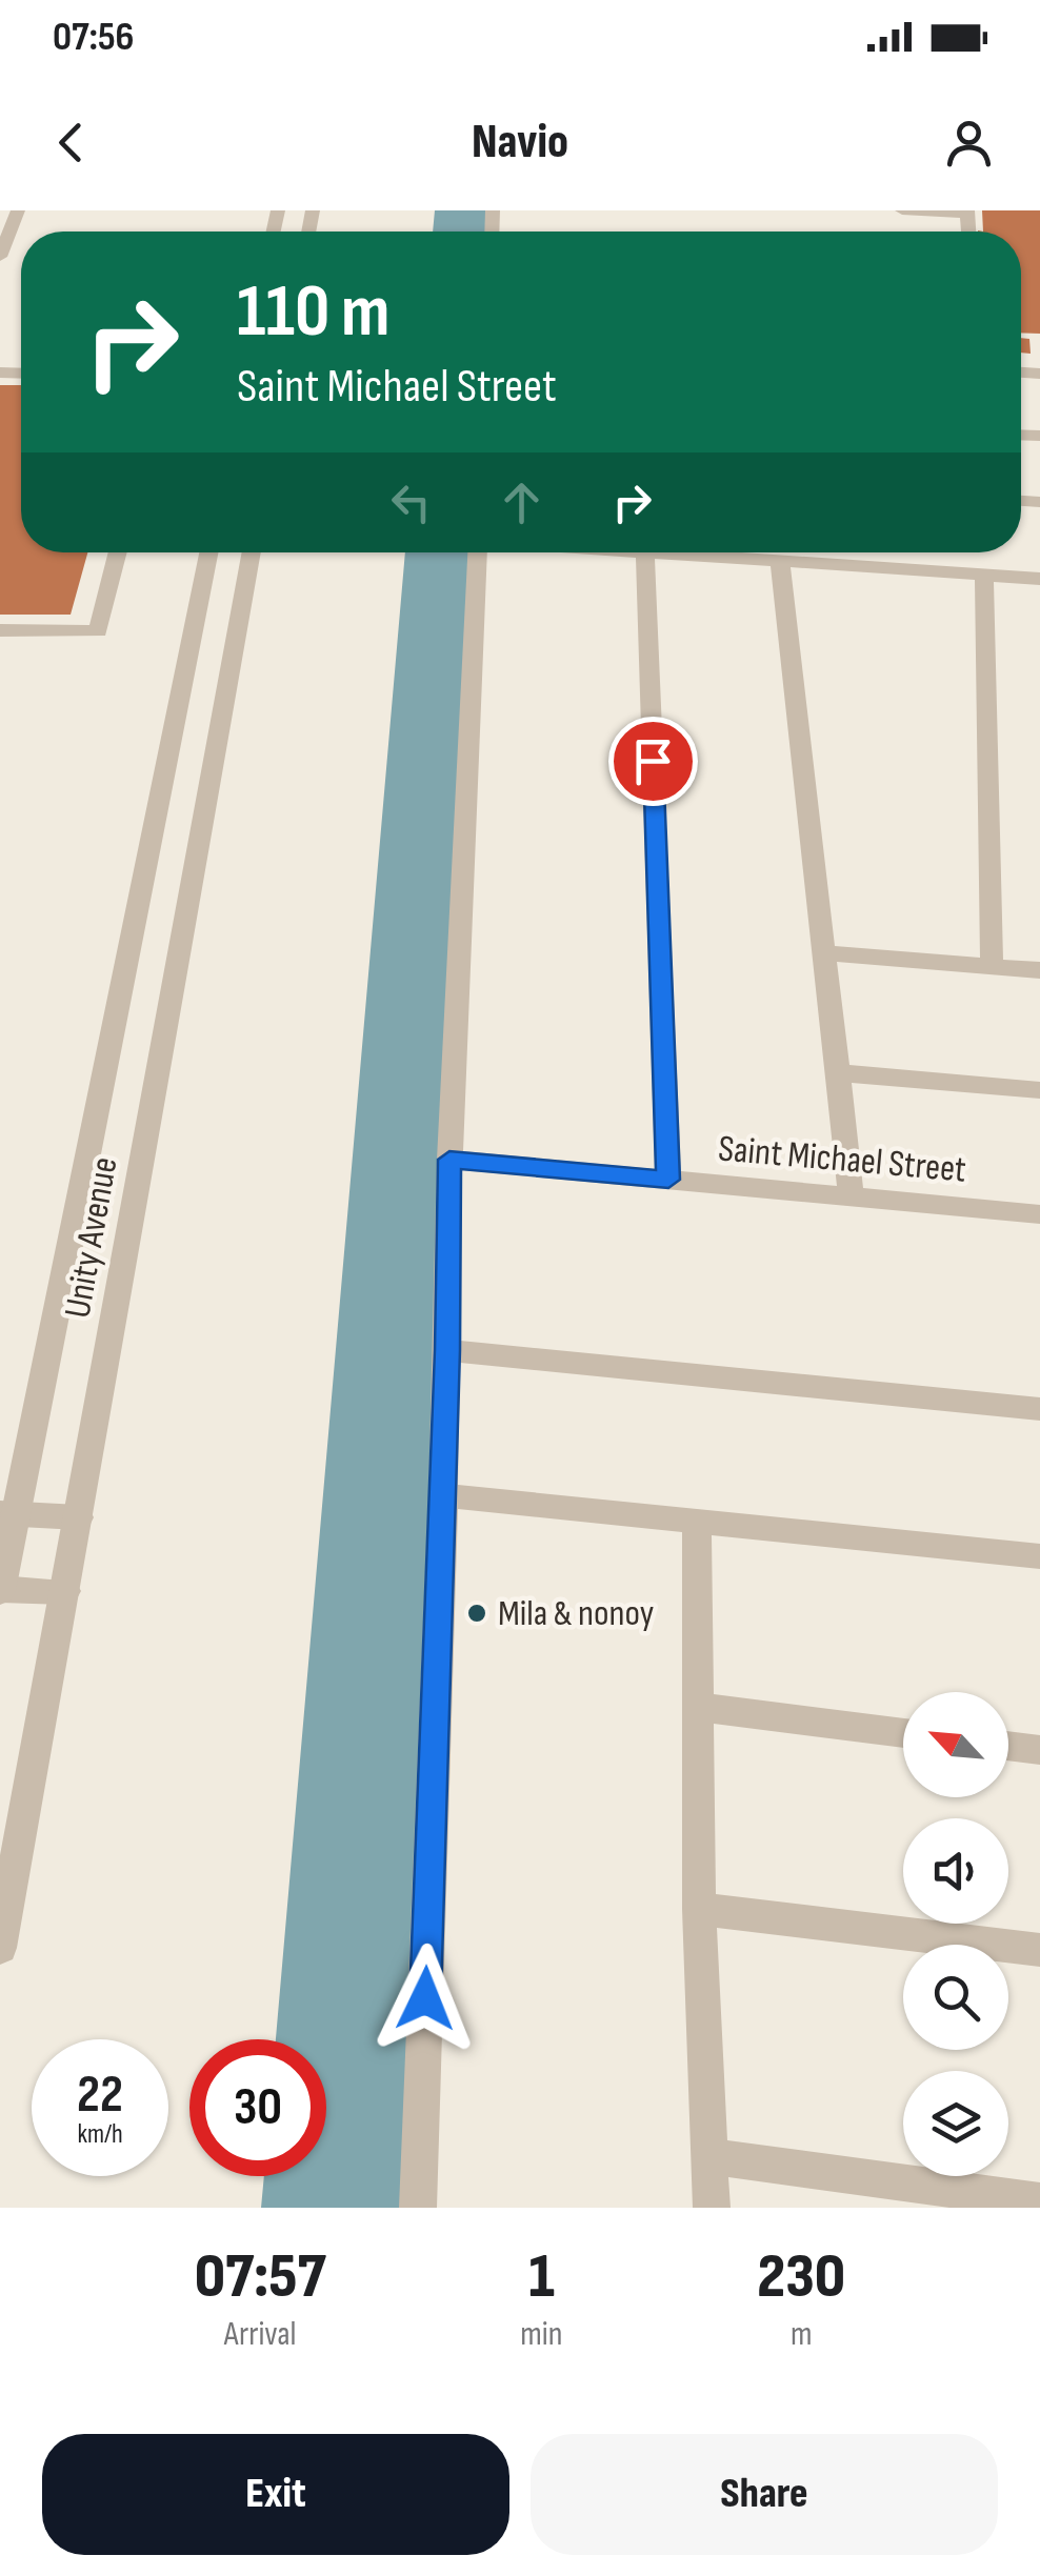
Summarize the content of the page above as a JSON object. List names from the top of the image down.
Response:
{
  "streets": {
    "street": ["Saint Michael Street", "Unity Avenue"]
  },
  "places": ["Mila & nonoy"],
  "north": "top left",
  "page": {
    "status": "07:56",
    "header": "Navio",
    "turn": ["110 m", "Saint Michael Street"],
    "speed": "22 km/h",
    "limit": "30",
    "eta": [
      "07:57",
      "Arrival",
      "1",
      "min",
      "230",
      "m"
    ],
    "buttons": ["Exit", "Share"]
  }
}
